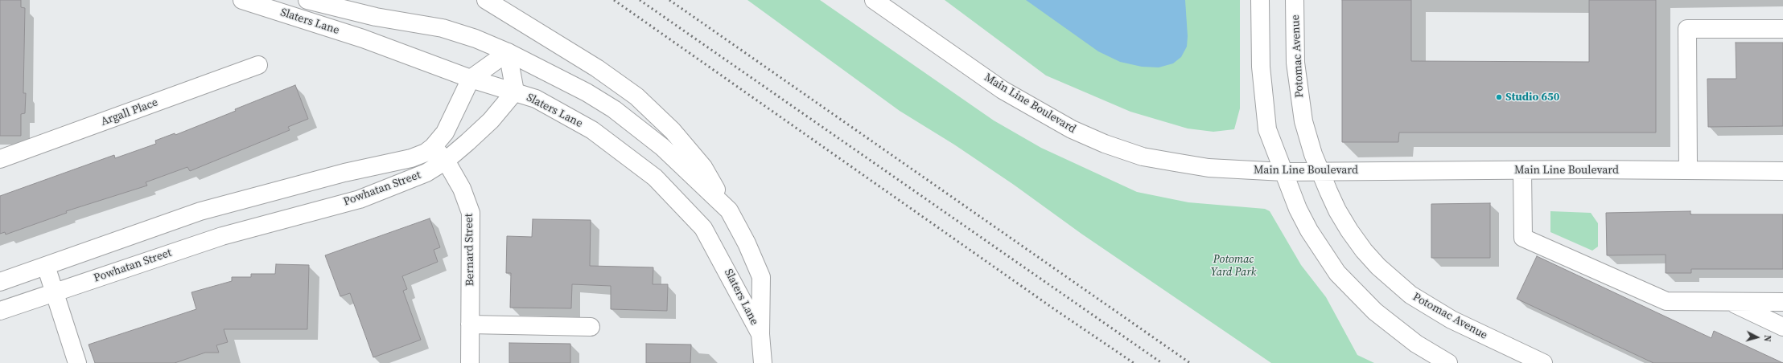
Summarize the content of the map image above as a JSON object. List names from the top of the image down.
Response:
{
  "streets": {
    "street": [
      "Slaters Lane",
      "Potomac Avenue",
      "Main Line Boulevard",
      "Argall Place",
      "Powhatan Street",
      "Bernard Street"
    ]
  },
  "crossings": [
    ["Slaters Lane", "Powhatan Street"],
    ["Potomac Avenue", "Main Line Boulevard"],
    ["Powhatan Street", "Bernard Street"]
  ],
  "parks": ["Potomac Yard Park"],
  "places": ["Studio 650"],
  "north": "right"
}
